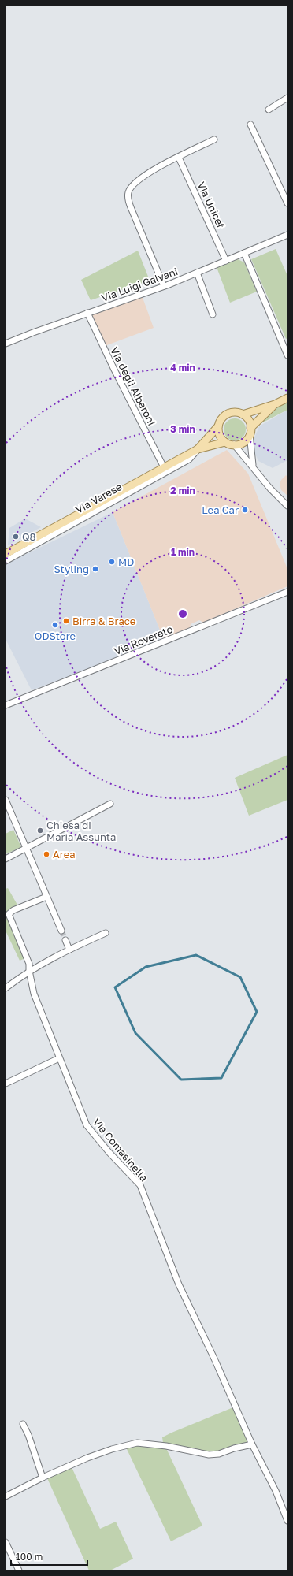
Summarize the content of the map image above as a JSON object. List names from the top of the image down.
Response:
{
  "streets": {
    "main road": ["Via Varese"],
    "street": [
      "Via Unicef",
      "Via Luigi Galvani",
      "Via degli Alberoni",
      "Via Rovereto",
      "Via Comasinella"
    ]
  },
  "crossings": [
    ["Via Unicef", "Via Luigi Galvani"],
    ["Via Luigi Galvani", "Via degli Alberoni"],
    ["Via degli Alberoni", "Via Varese"]
  ],
  "places": [
    "Lea Car",
    "Q8",
    "MD",
    "Styling",
    "Birra & Brace",
    "ODStore",
    "Chiesa di Maria Assunta",
    "Area"
  ],
  "scale_bar": "100 m",
  "rings": [
    "4 min",
    "3 min",
    "2 min",
    "1 min"
  ]
}
